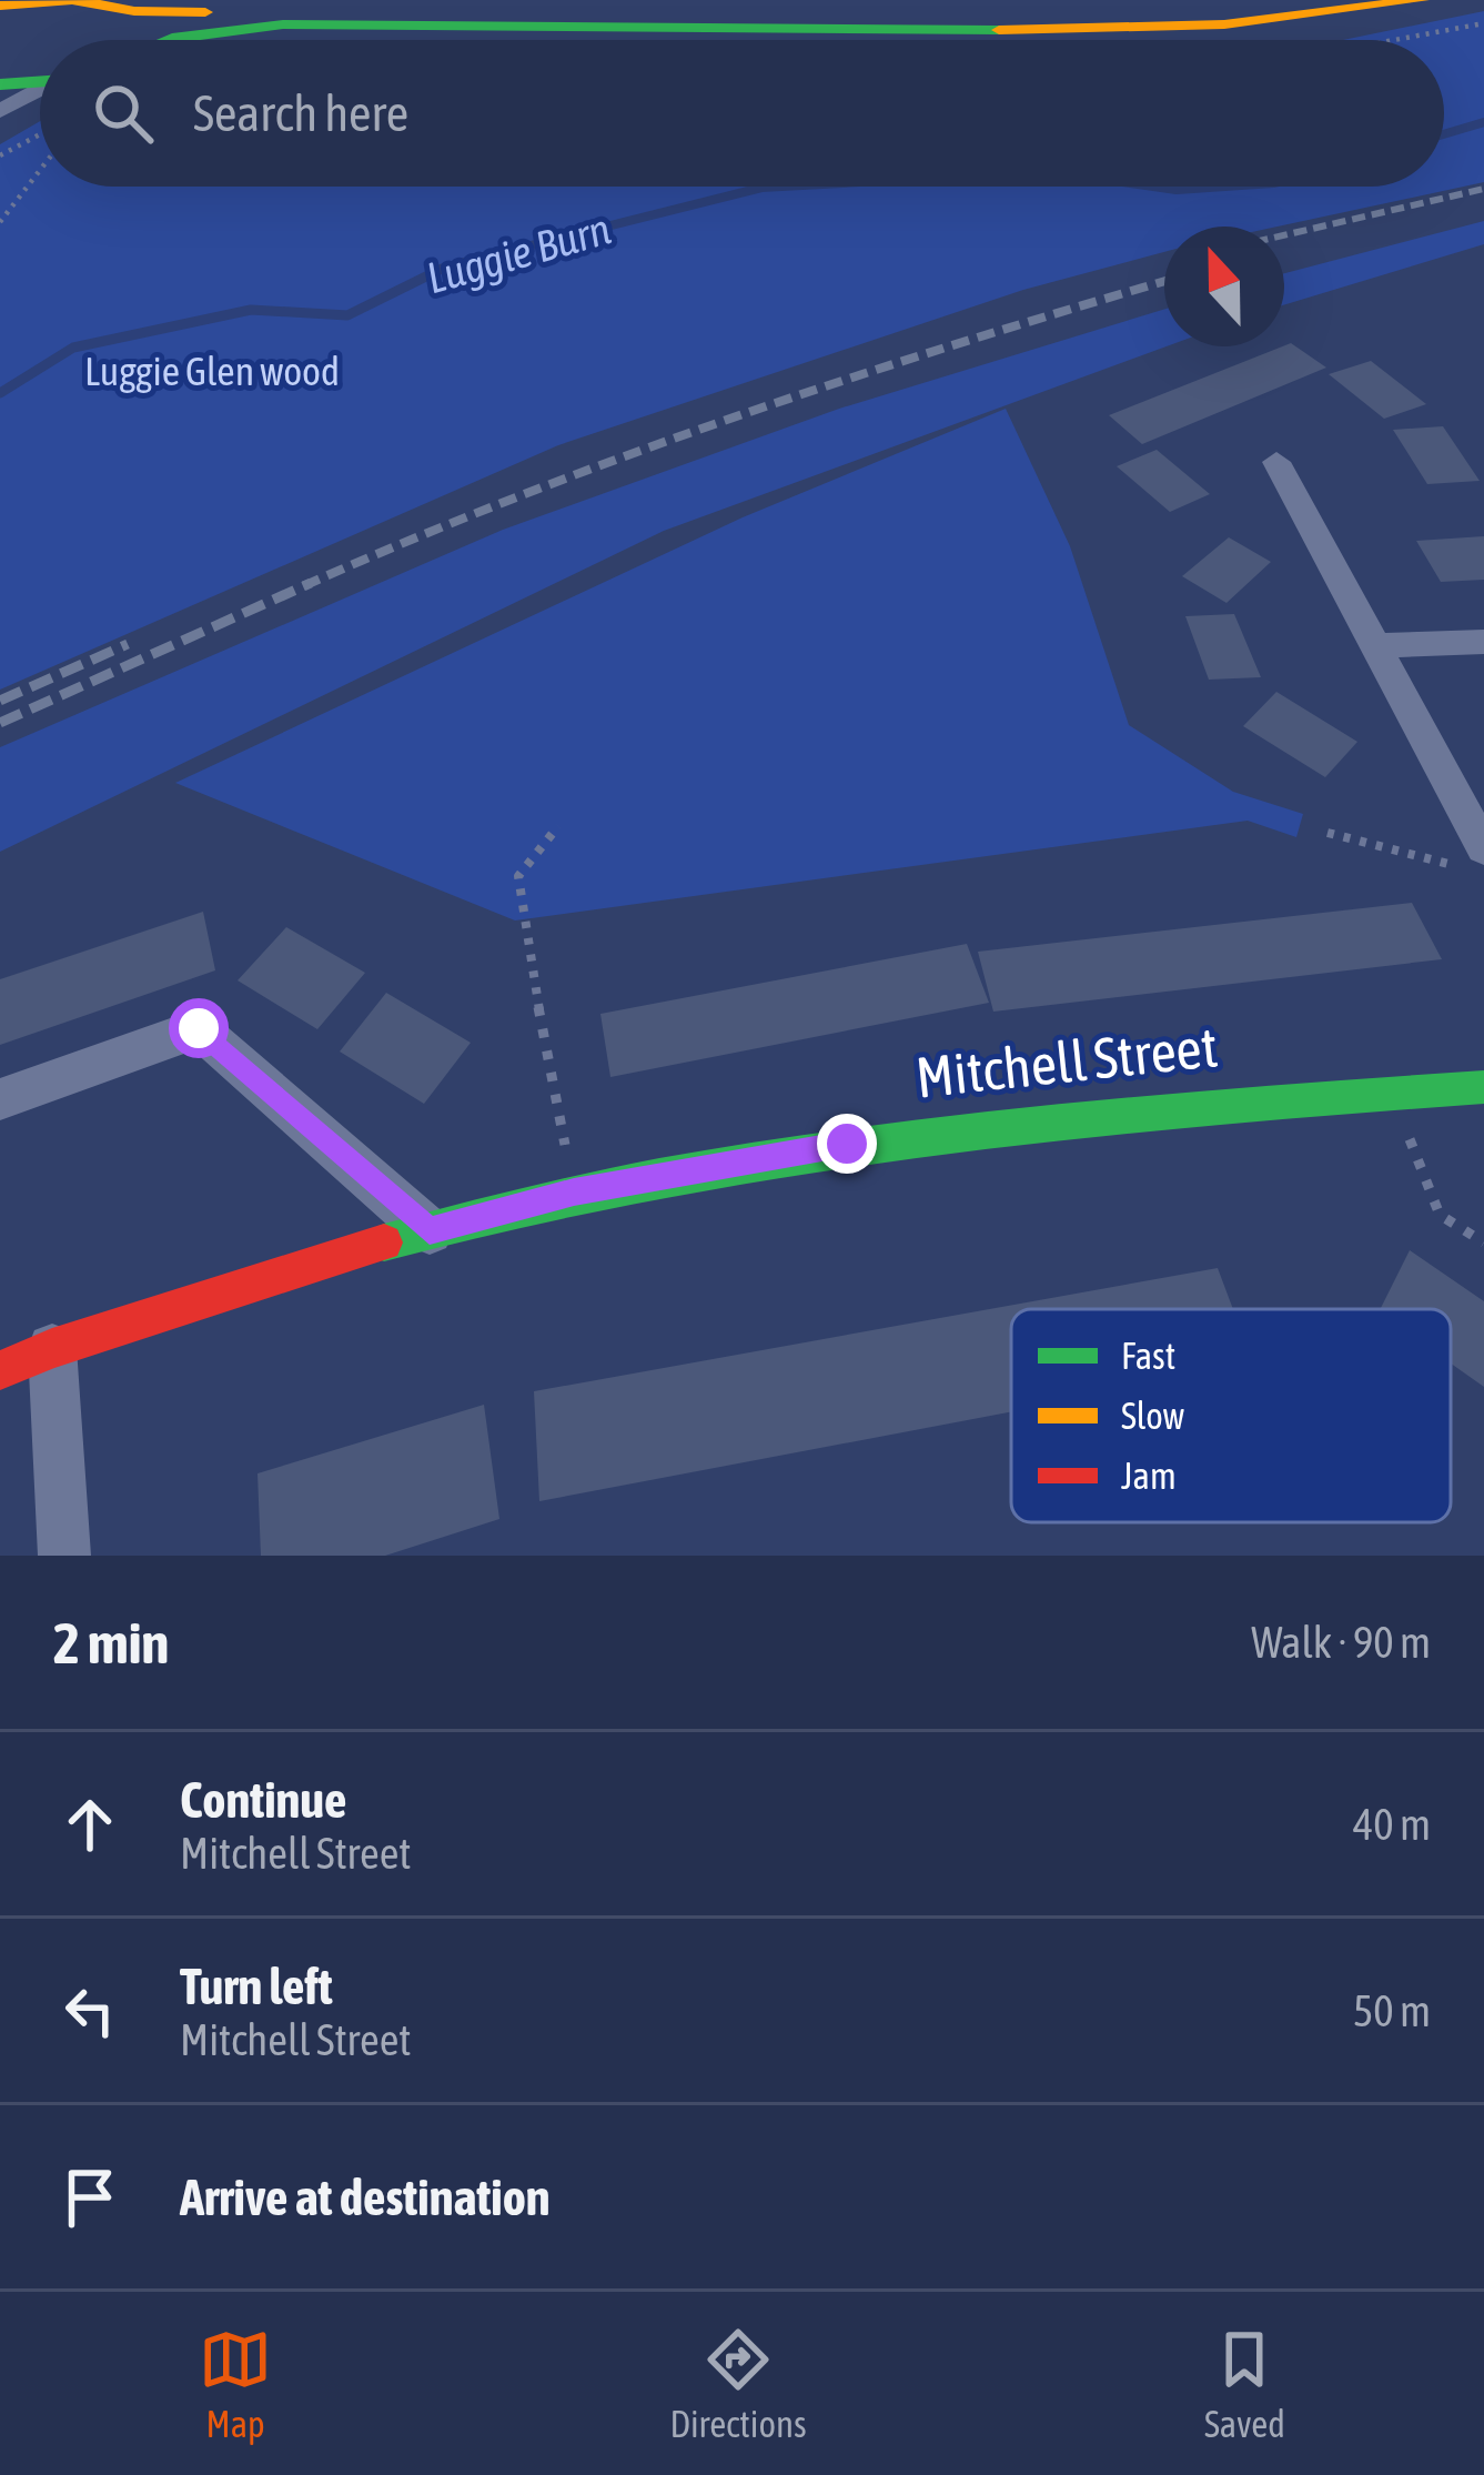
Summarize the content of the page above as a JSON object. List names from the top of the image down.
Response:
{
  "streets": {
    "main road": ["Mitchell Street"]
  },
  "water": ["Luggie Burn"],
  "parks": ["Luggie Glen wood"],
  "legend": ["Fast", "Slow", "Jam"],
  "north": "top",
  "page": {
    "search": "Search here",
    "heading": ["2 min", "Walk · 90 m"],
    "list": [
      ["Continue", "Mitchell Street", "40 m"],
      ["Turn left", "Mitchell Street", "50 m"],
      "Arrive at destination"
    ],
    "nav": ["Map", "Directions", "Saved"]
  }
}
